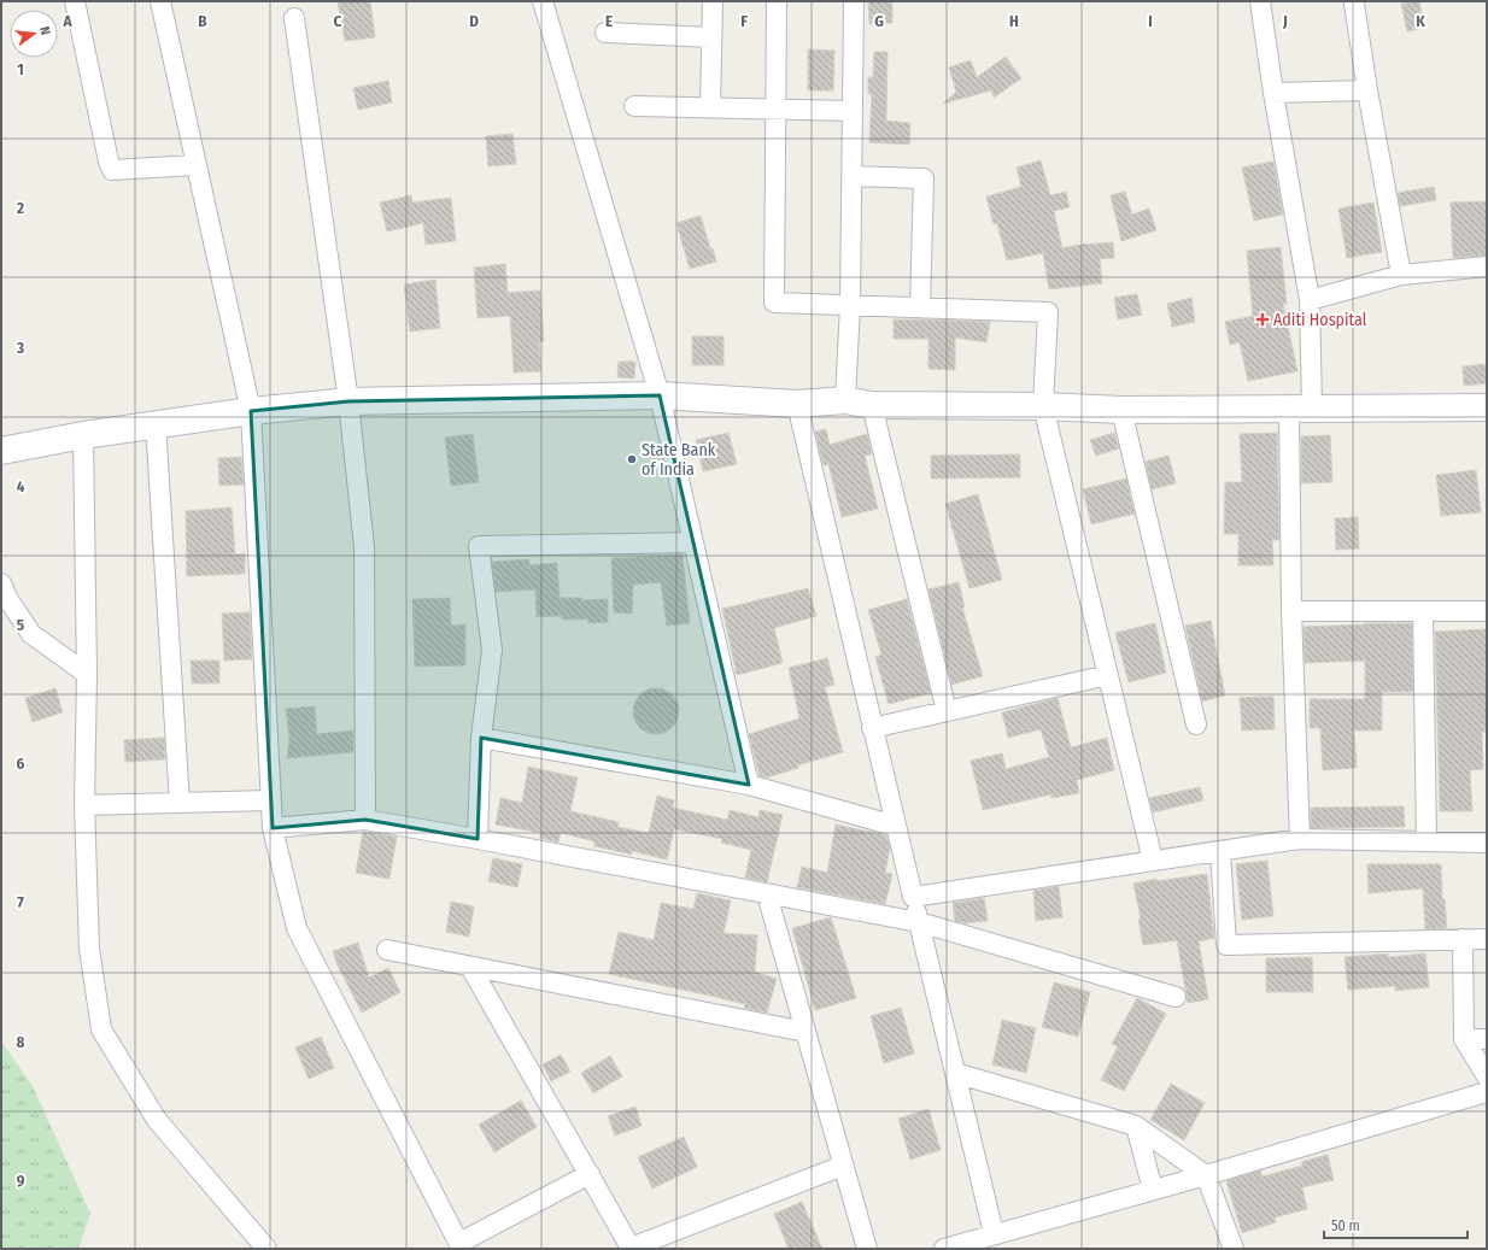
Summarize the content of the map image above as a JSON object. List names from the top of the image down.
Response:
{
  "places": {
    "health": ["Aditi Hospital"],
    "other": ["State Bank of India"]
  },
  "scale_bar": "50 m",
  "north": "right",
  "grid": {
    "columns": [
      "A",
      "B",
      "C",
      "D",
      "E",
      "F",
      "G",
      "H",
      "I",
      "J",
      "K"
    ],
    "rows": [
      "1",
      "2",
      "3",
      "4",
      "5",
      "6",
      "7",
      "8",
      "9"
    ]
  }
}
